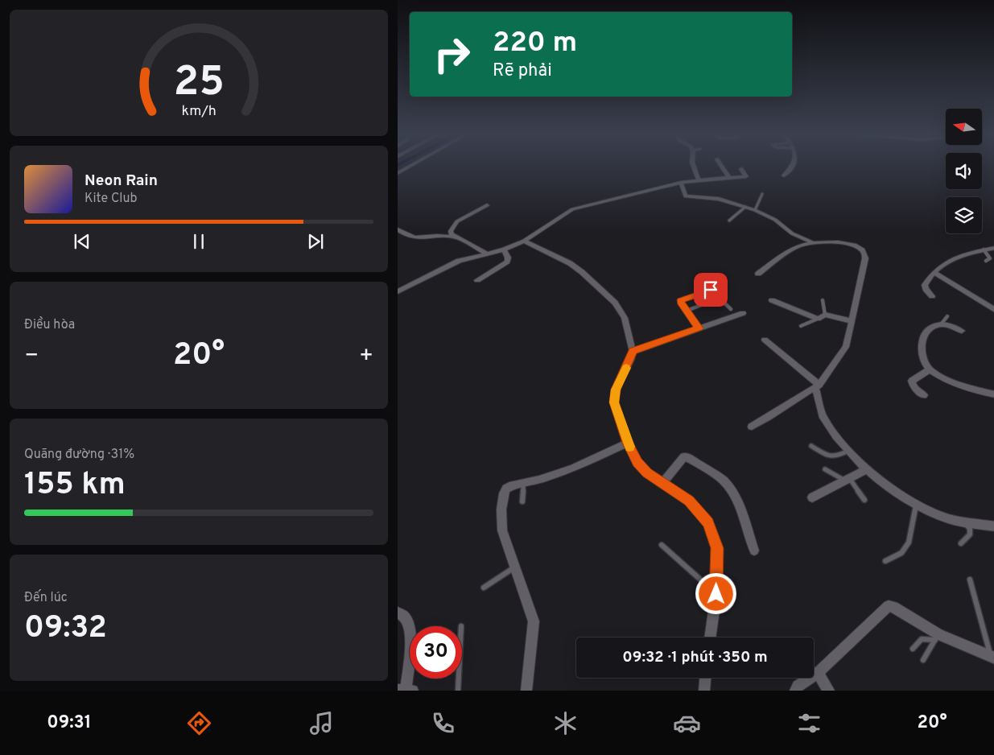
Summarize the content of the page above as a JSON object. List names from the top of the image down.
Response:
{
  "north": "left",
  "page": {
    "turn": ["220 m", "Rẽ phải"],
    "song": ["Neon Rain", "Kite Club"],
    "tile": [
      "Điều hòa",
      ["Quãng đường · 31%", "155 km"],
      ["Đến lúc", "09:32"]
    ],
    "heat": ["−", "20°", "+"],
    "limit": "30",
    "trip": "09:32 · 1 phút · 350 m",
    "tabs": ["09:31", "20°"],
    "gauge": ["25", "km/h"]
  }
}
